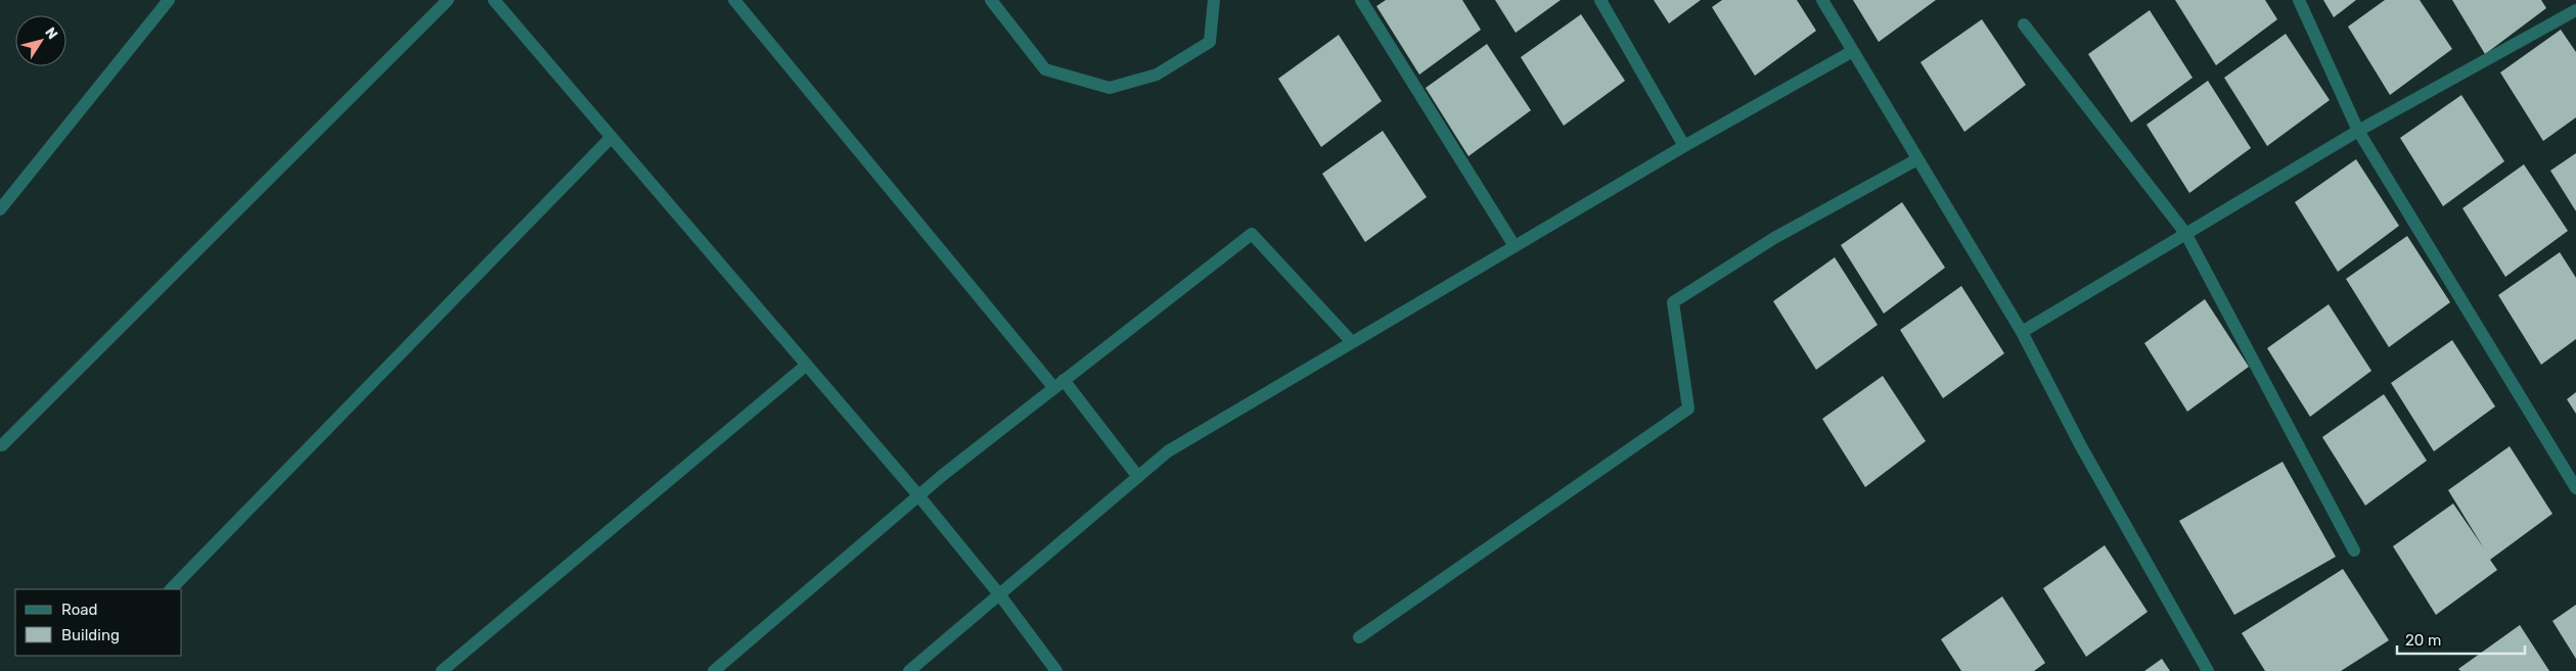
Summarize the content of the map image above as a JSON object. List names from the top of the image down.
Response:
{
  "legend": ["Road", "Building"],
  "scale_bar": "20 m",
  "north": "top right"
}
